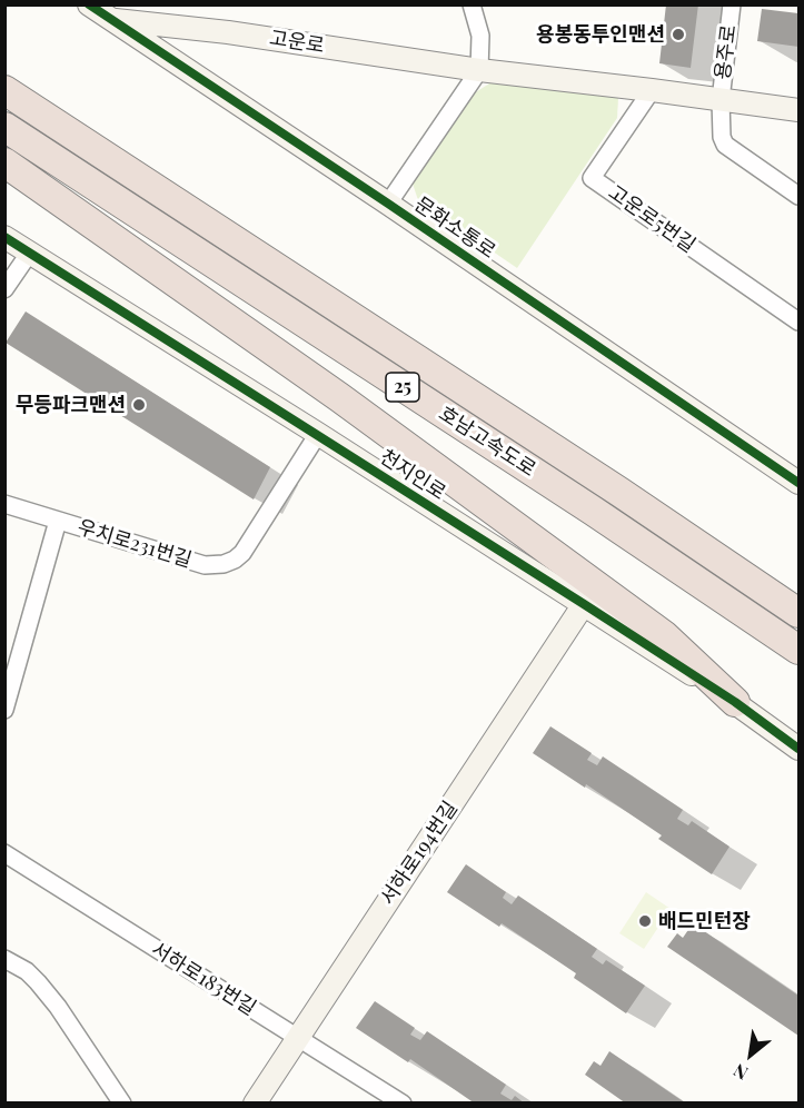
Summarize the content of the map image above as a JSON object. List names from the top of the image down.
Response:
{
  "streets": {
    "highway": ["25", "호남고속도로"],
    "street": [
      "고운로",
      "용주로",
      "고운로5번길",
      "문화소통로",
      "천지인로",
      "우치로231번길",
      "서하로194번길",
      "서하로183번길"
    ]
  },
  "crossings": [
    ["고운로", "용주로"],
    ["고운로", "고운로5번길"],
    ["고운로", "문화소통로"],
    ["천지인로", "우치로231번길"],
    ["천지인로", "서하로194번길"],
    ["서하로194번길", "서하로183번길"]
  ],
  "places": ["용봉동투인맨션", "무등파크맨션", "배드민턴장"],
  "north": "bottom left"
}
